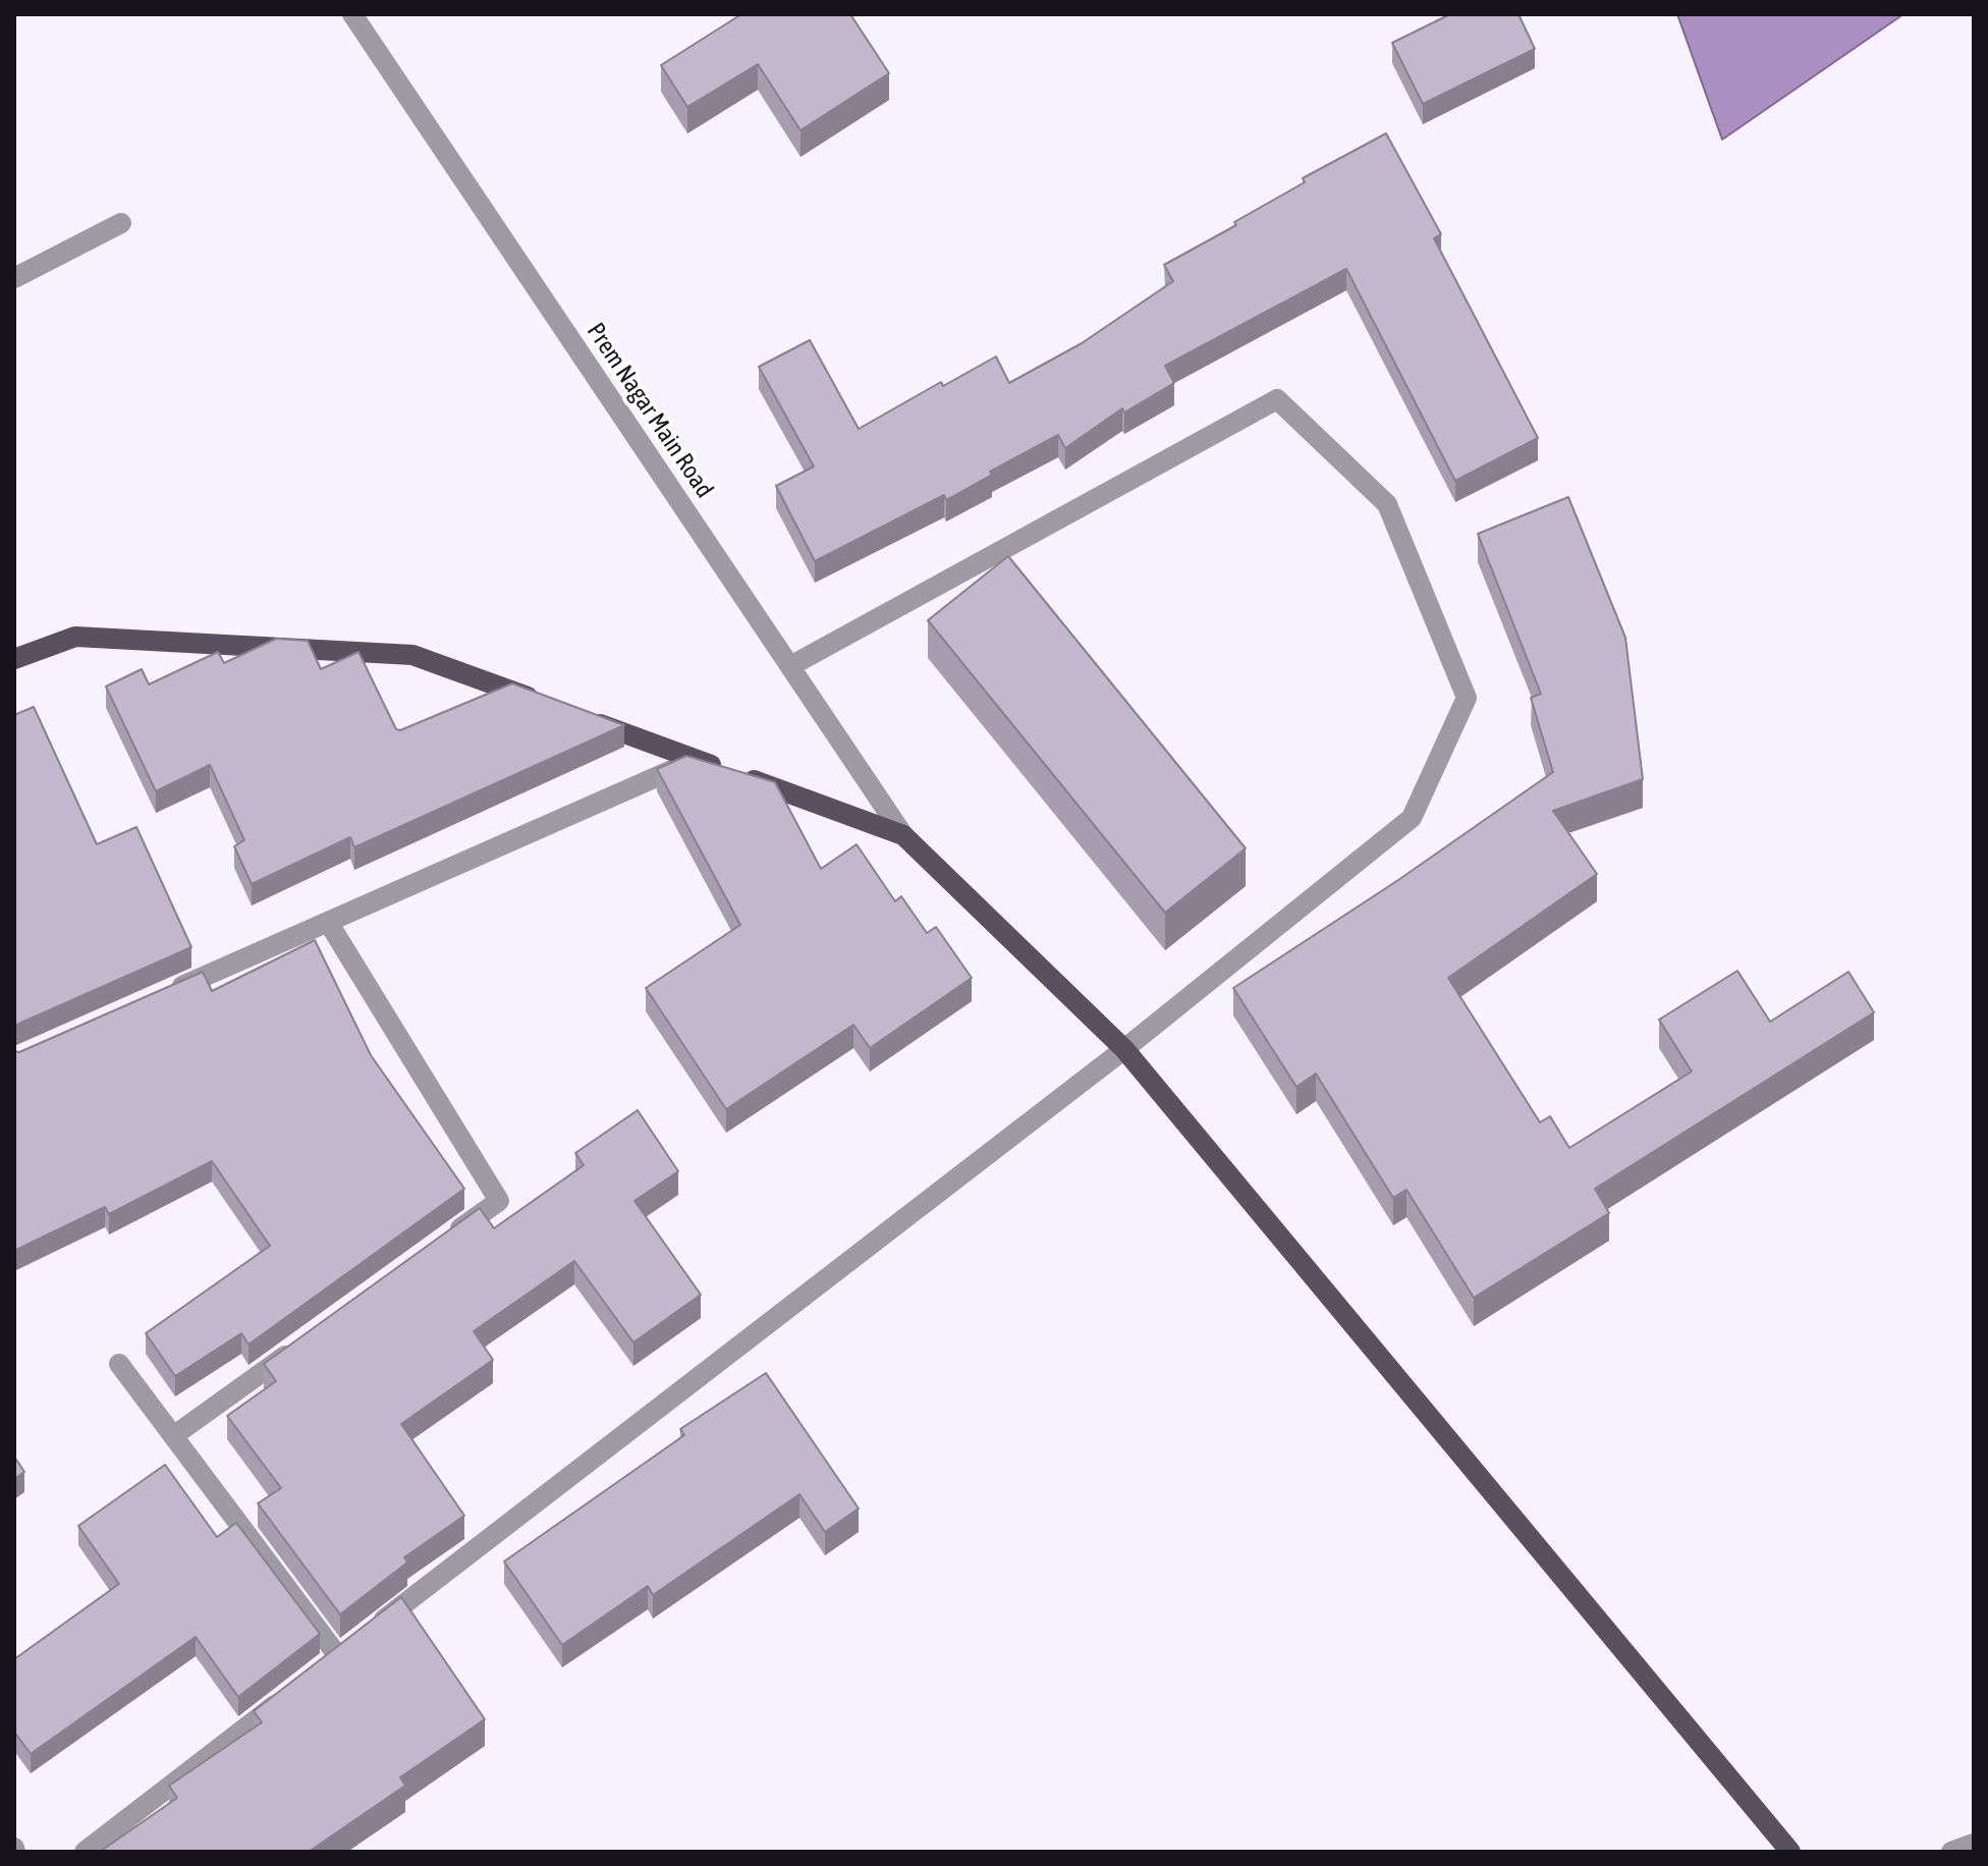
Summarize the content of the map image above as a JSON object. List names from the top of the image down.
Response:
{
  "streets": {
    "street": ["Prem Nagar Main Road"]
  }
}
